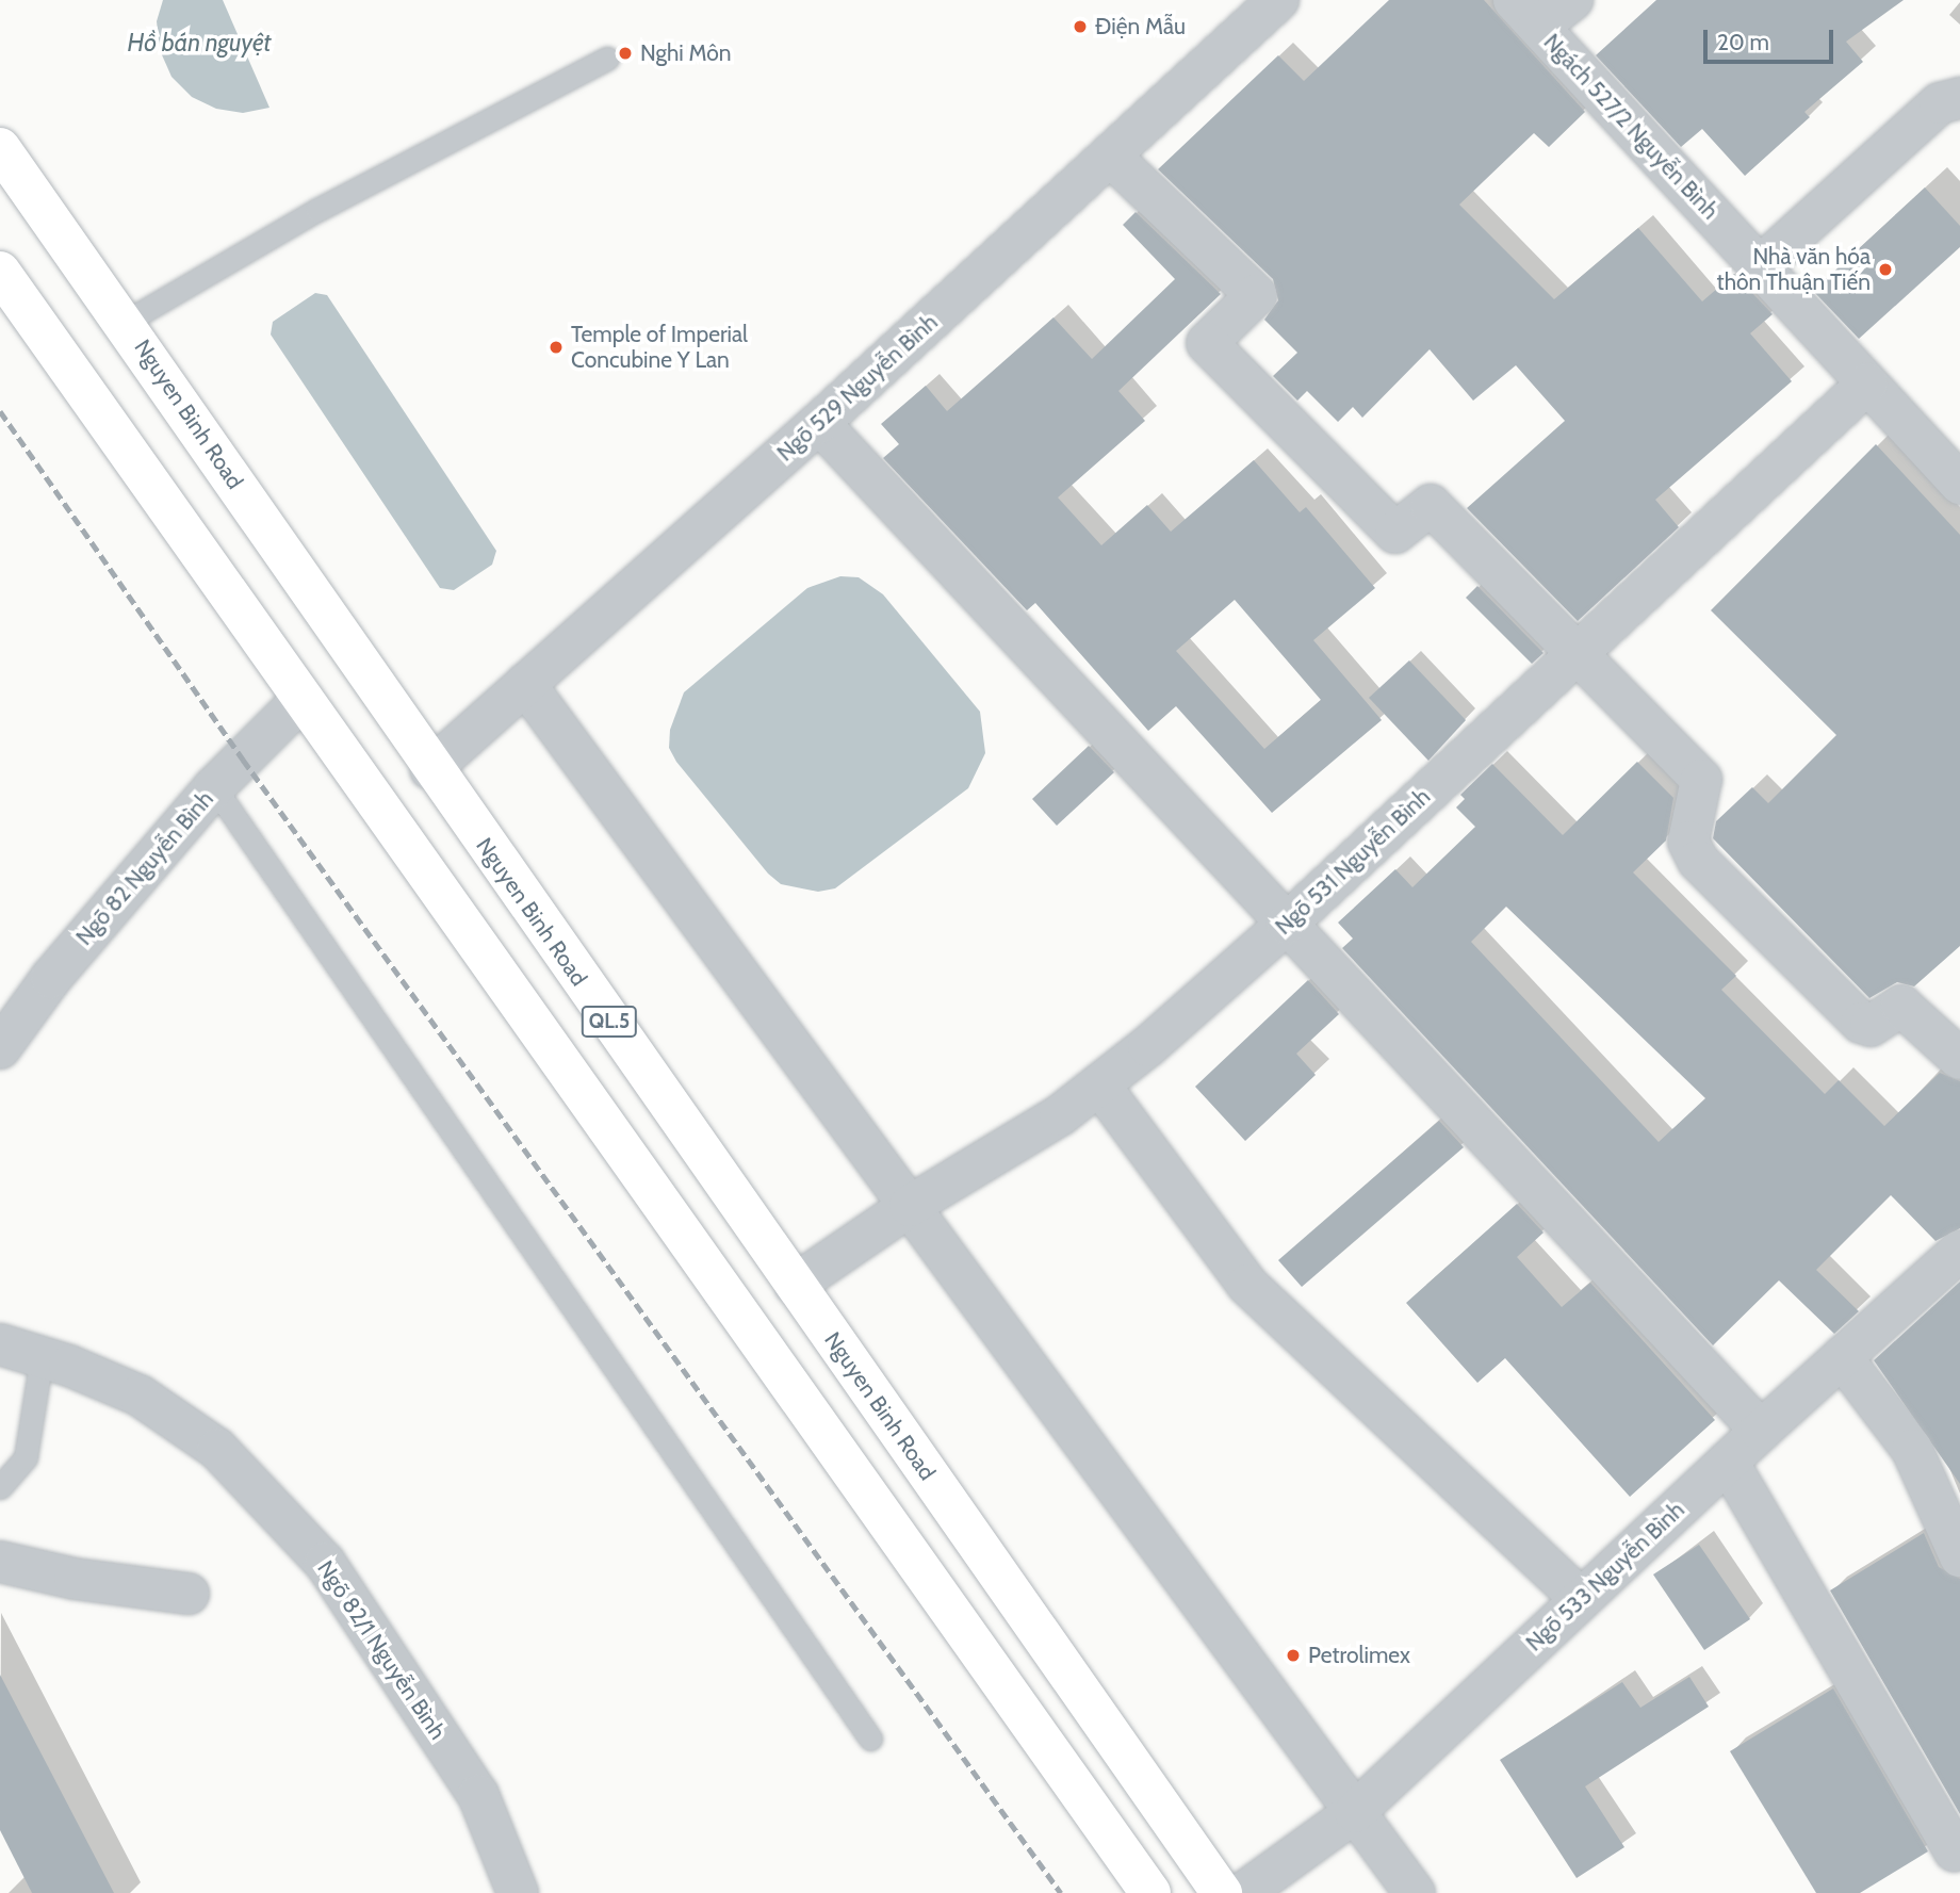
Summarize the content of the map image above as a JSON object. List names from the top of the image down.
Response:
{
  "streets": {
    "highway": ["Nguyen Binh Road", "QL.5"],
    "street": [
      "Ngách 527/2 Nguyễn Bình",
      "Ngõ 529 Nguyễn Bình",
      "Ngõ 531 Nguyễn Bình",
      "Ngõ 82 Nguyễn Bình",
      "Ngõ 533 Nguyễn Bình",
      "Ngõ 82/1 Nguyễn Bình"
    ]
  },
  "crossings": [
    ["Ngách 527/2 Nguyễn Bình", "Ngõ 531 Nguyễn Bình"],
    ["Ngõ 529 Nguyễn Bình", "Nguyen Binh Road"],
    ["Nguyen Binh Road", "Ngõ 531 Nguyễn Bình"],
    ["Ngõ 82 Nguyễn Bình", "QL.5"]
  ],
  "water": ["Hồ bán nguyệt"],
  "places": [
    "Điện Mẫu",
    "Nghi Môn",
    "Nhà văn hóa thôn Thuận Tiến",
    "Temple of Imperial Concubine Y Lan",
    "Petrolimex"
  ],
  "scale_bar": "20 m"
}
